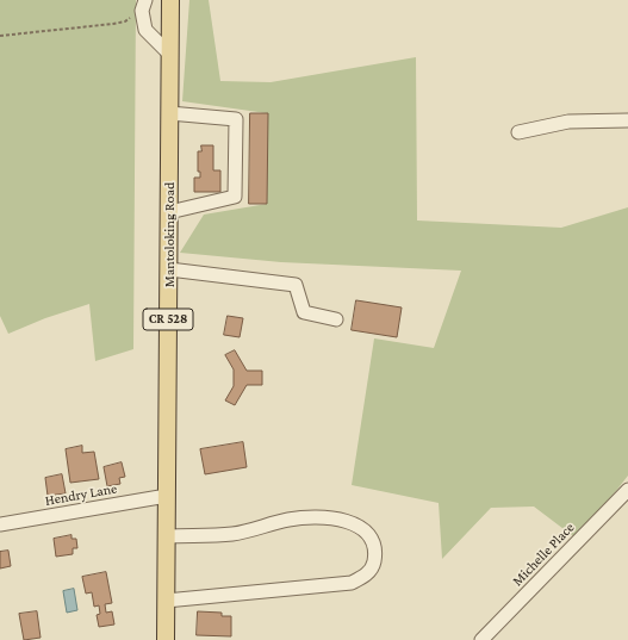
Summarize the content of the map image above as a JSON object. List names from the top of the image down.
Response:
{
  "streets": {
    "main road": ["Mantoloking Road", "CR 528"],
    "street": ["Hendry Lane", "Michelle Place"]
  },
  "crossings": [
    ["Mantoloking Road", "Hendry Lane"]
  ]
}
